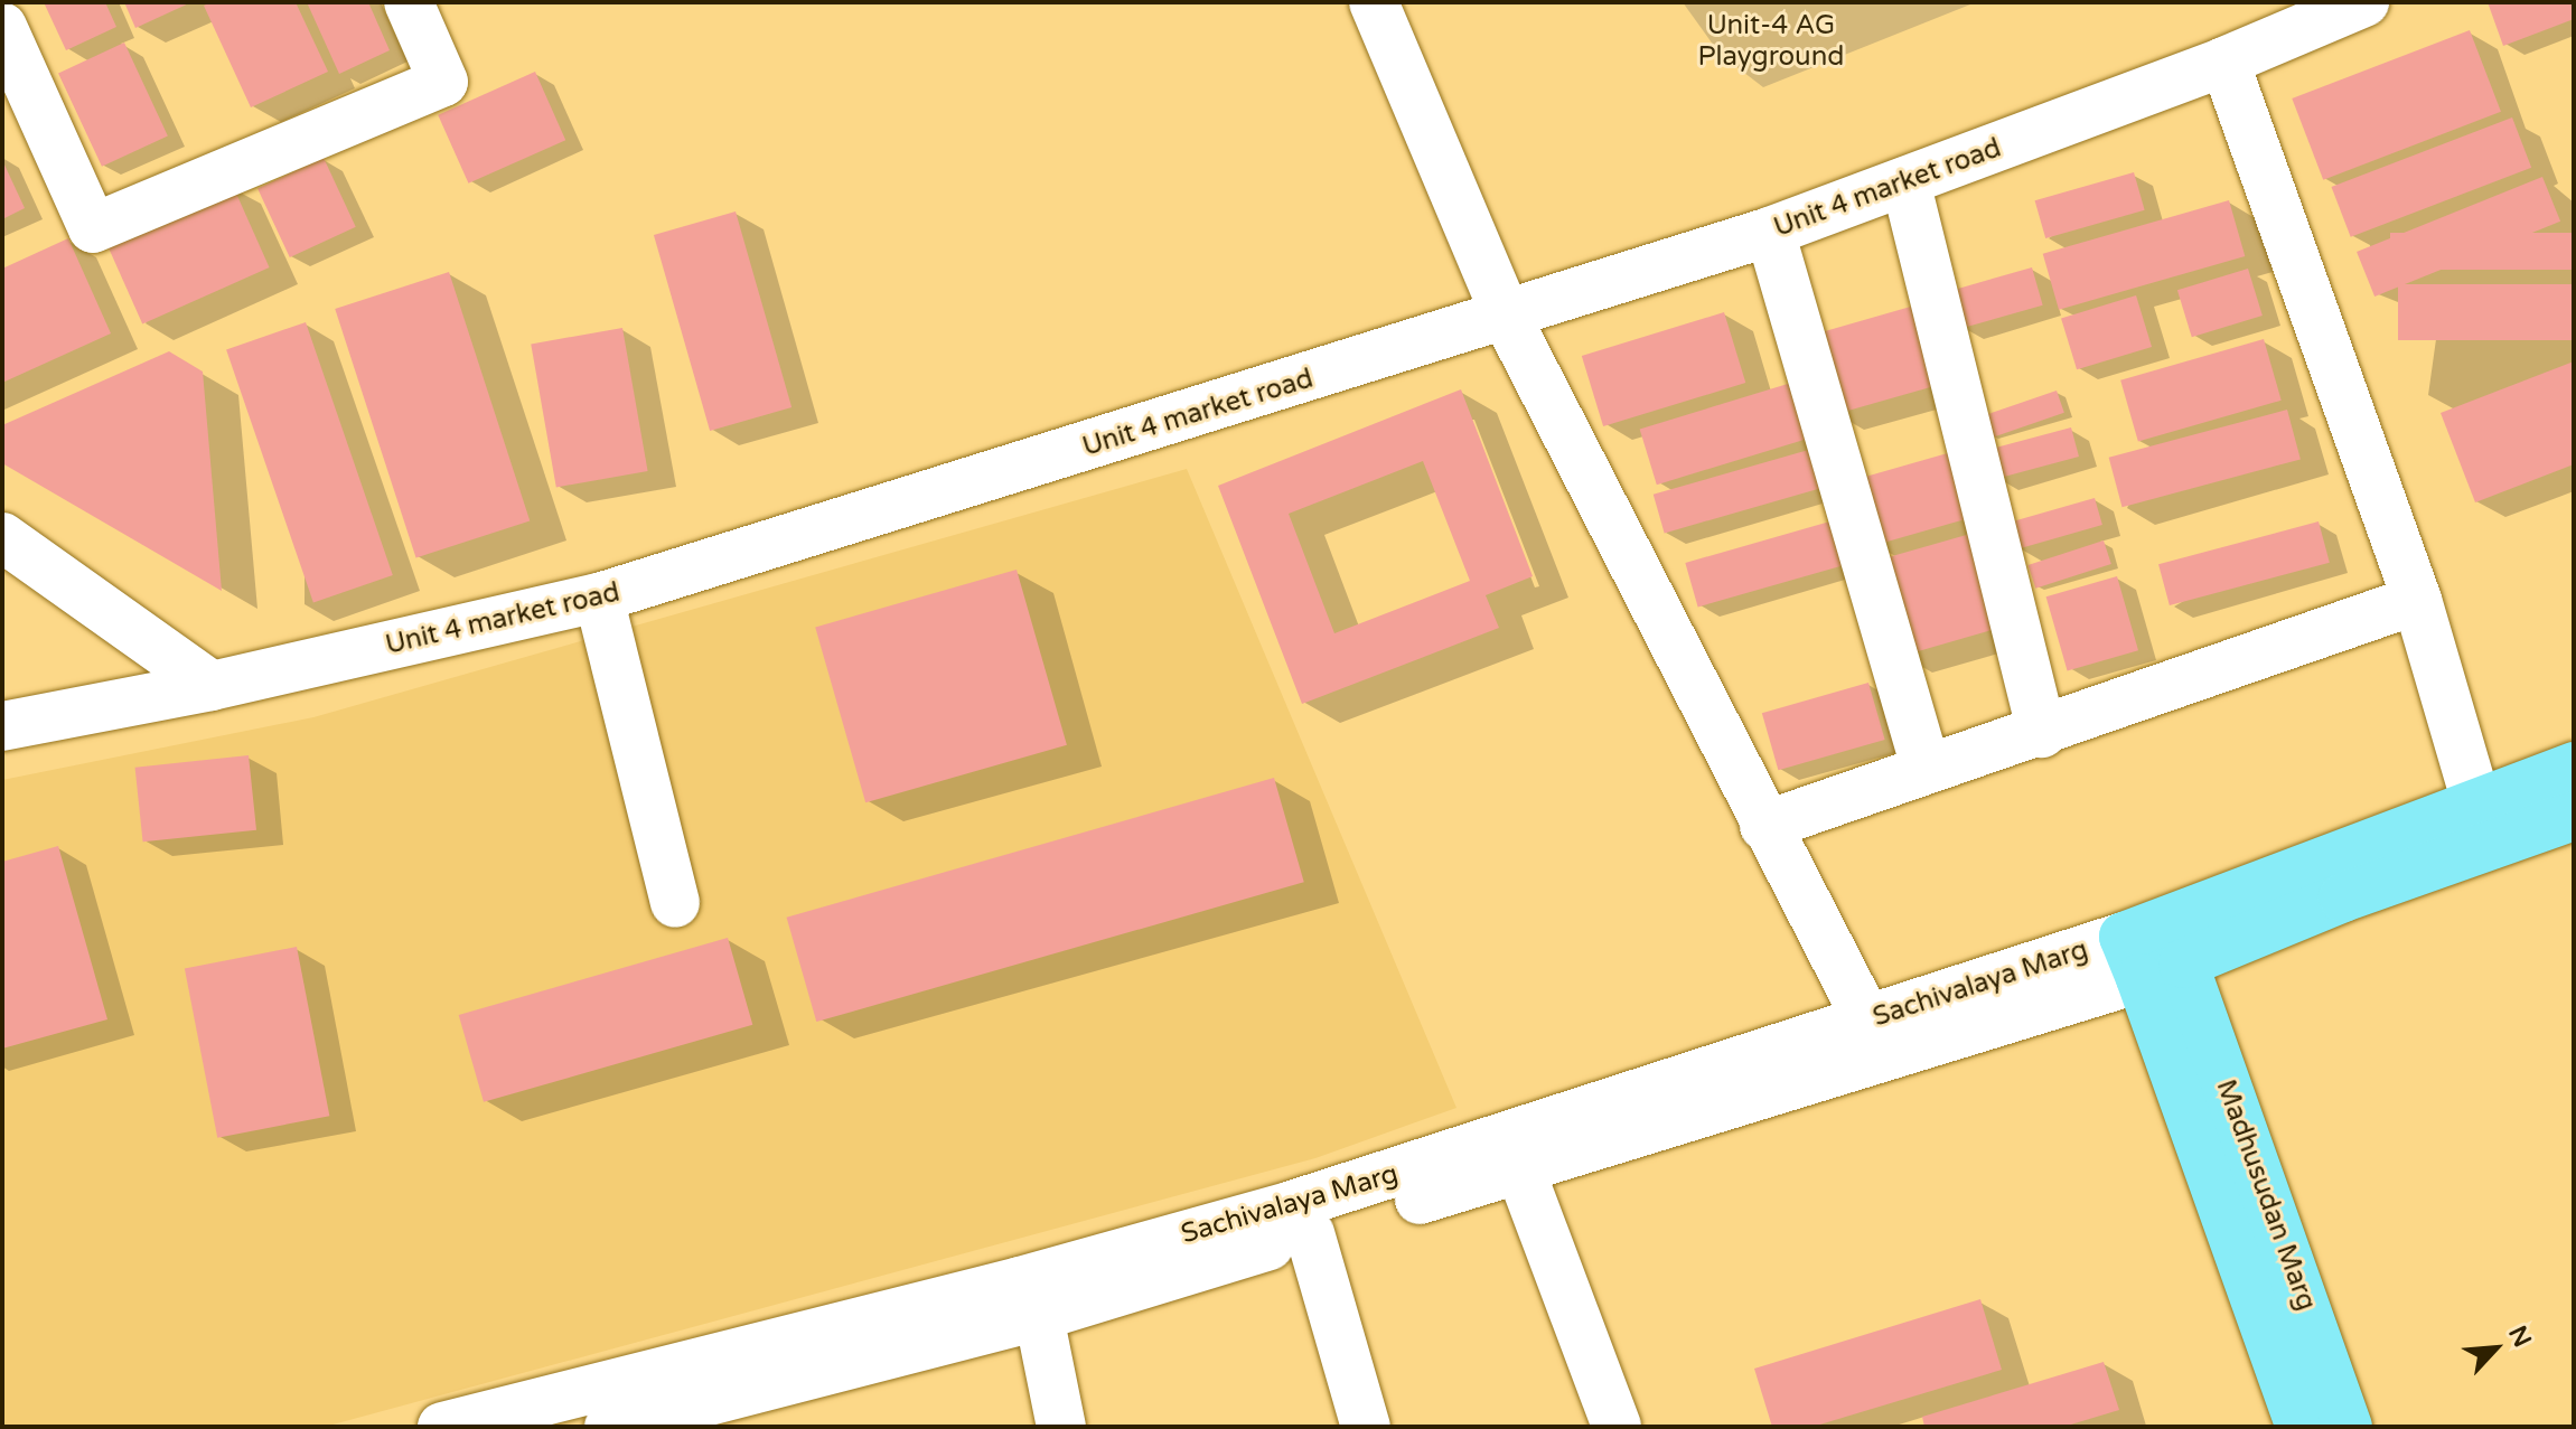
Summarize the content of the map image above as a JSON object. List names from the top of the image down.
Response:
{
  "streets": {
    "main road": ["Sachivalaya Marg", "Madhusudan Marg"],
    "street": ["Unit 4 market road"]
  },
  "crossings": [
    ["Sachivalaya Marg", "Madhusudan Marg"]
  ],
  "parks": ["Unit-4 AG Playground"],
  "north": "top right"
}
